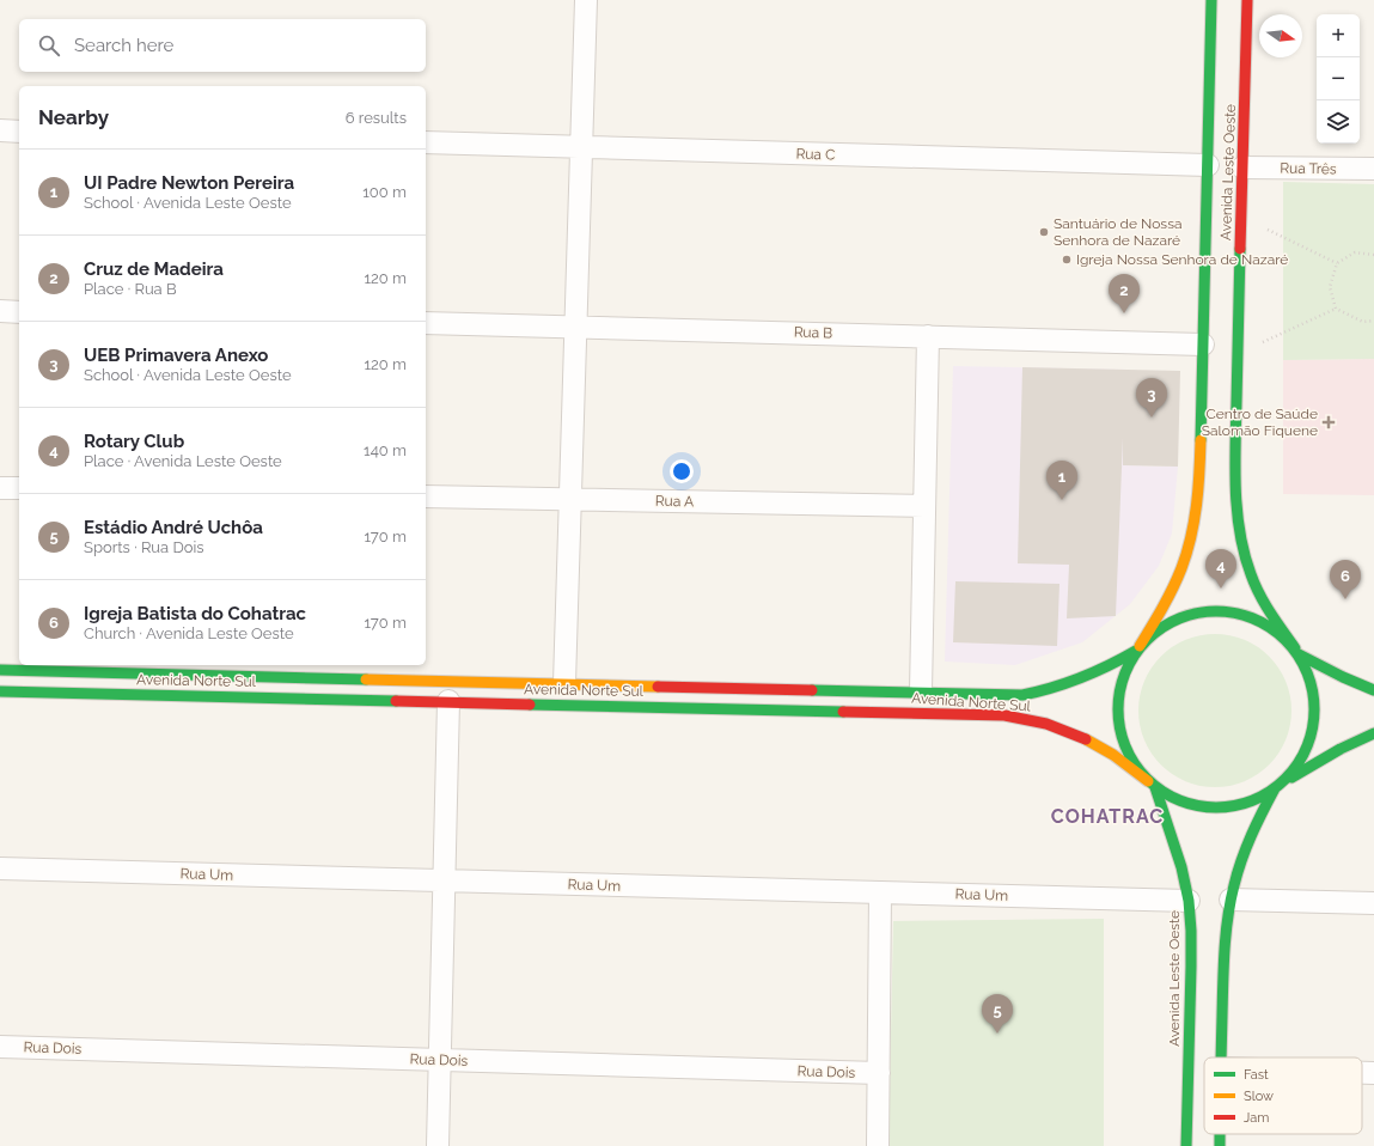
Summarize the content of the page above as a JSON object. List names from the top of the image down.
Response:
{
  "streets": {
    "main road": ["Avenida Leste Oeste", "Avenida Norte Sul"],
    "street": [
      "Rua C",
      "Rua Três",
      "Rua B",
      "Rua A",
      "Rua Um",
      "Rua Dois"
    ]
  },
  "crossings": [
    ["Rua C", "Avenida Leste Oeste"],
    ["Rua Três", "Avenida Leste Oeste"],
    ["Avenida Leste Oeste", "Rua B"],
    ["Avenida Leste Oeste", "Avenida Norte Sul"],
    ["Avenida Leste Oeste", "Rua Um"]
  ],
  "districts": ["COHATRAC"],
  "places": {
    "other": ["Santuário de Nossa Senhora de Nazaré", "Igreja Nossa Senhora de Nazaré"],
    "health": ["Centro de Saúde Salomão Fiquene"]
  },
  "legend": ["Fast", "Slow", "Jam"],
  "north": "right",
  "page": {
    "map_buttons": ["+", "−"],
    "search": "Search here",
    "heading": ["Nearby", "6 results"],
    "list": [
      {
        "mark": "1",
        "name": "UI Padre Newton Pereira",
        "note": "School · Avenida Leste Oeste",
        "value": "100 m"
      },
      {
        "mark": "2",
        "name": "Cruz de Madeira",
        "note": "Place · Rua B",
        "value": "120 m"
      },
      {
        "mark": "3",
        "name": "UEB Primavera Anexo",
        "note": "School · Avenida Leste Oeste",
        "value": "120 m"
      },
      {
        "mark": "4",
        "name": "Rotary Club",
        "note": "Place · Avenida Leste Oeste",
        "value": "140 m"
      },
      {
        "mark": "5",
        "name": "Estádio André Uchôa",
        "note": "Sports · Rua Dois",
        "value": "170 m"
      },
      {
        "mark": "6",
        "name": "Igreja Batista do Cohatrac",
        "note": "Church · Avenida Leste Oeste",
        "value": "170 m"
      }
    ],
    "pins": [
      "2",
      "3",
      "1",
      "4",
      "6",
      "5"
    ]
  }
}
